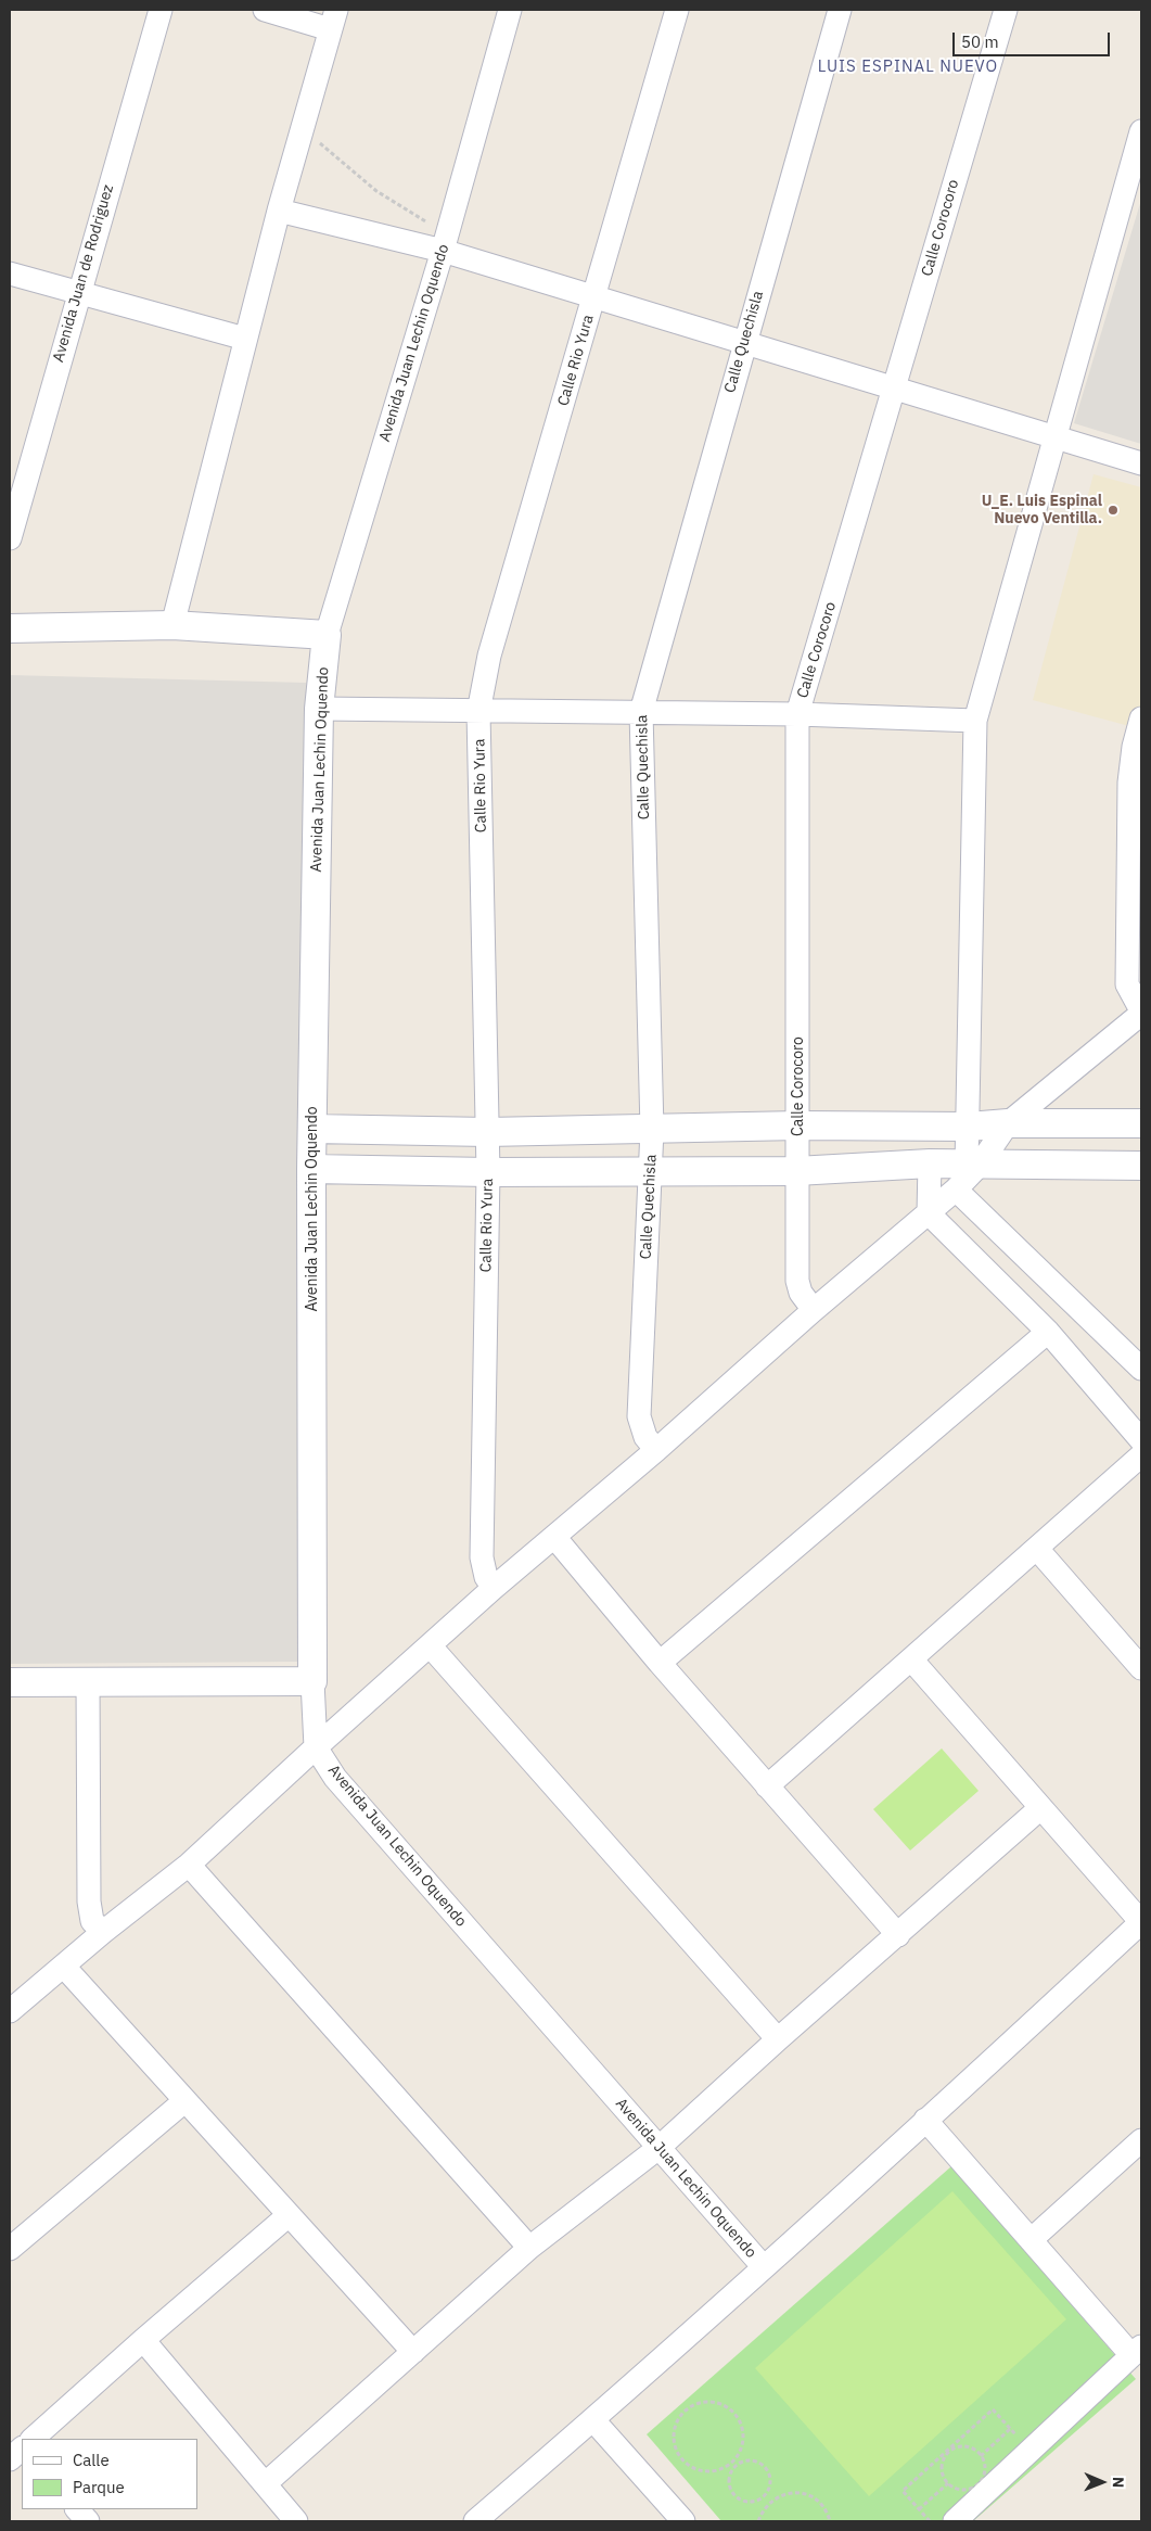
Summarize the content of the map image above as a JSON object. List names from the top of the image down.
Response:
{
  "streets": {
    "street": [
      "Calle Corocoro",
      "Avenida Juan de Rodriguez",
      "Calle Quechisla",
      "Avenida Juan Lechin Oquendo",
      "Calle Rio Yura"
    ]
  },
  "districts": ["LUIS ESPINAL NUEVO"],
  "places": ["U_E. Luis Espinal Nuevo Ventilla."],
  "legend": ["Calle", "Parque"],
  "scale_bar": "50 m",
  "north": "right"
}
